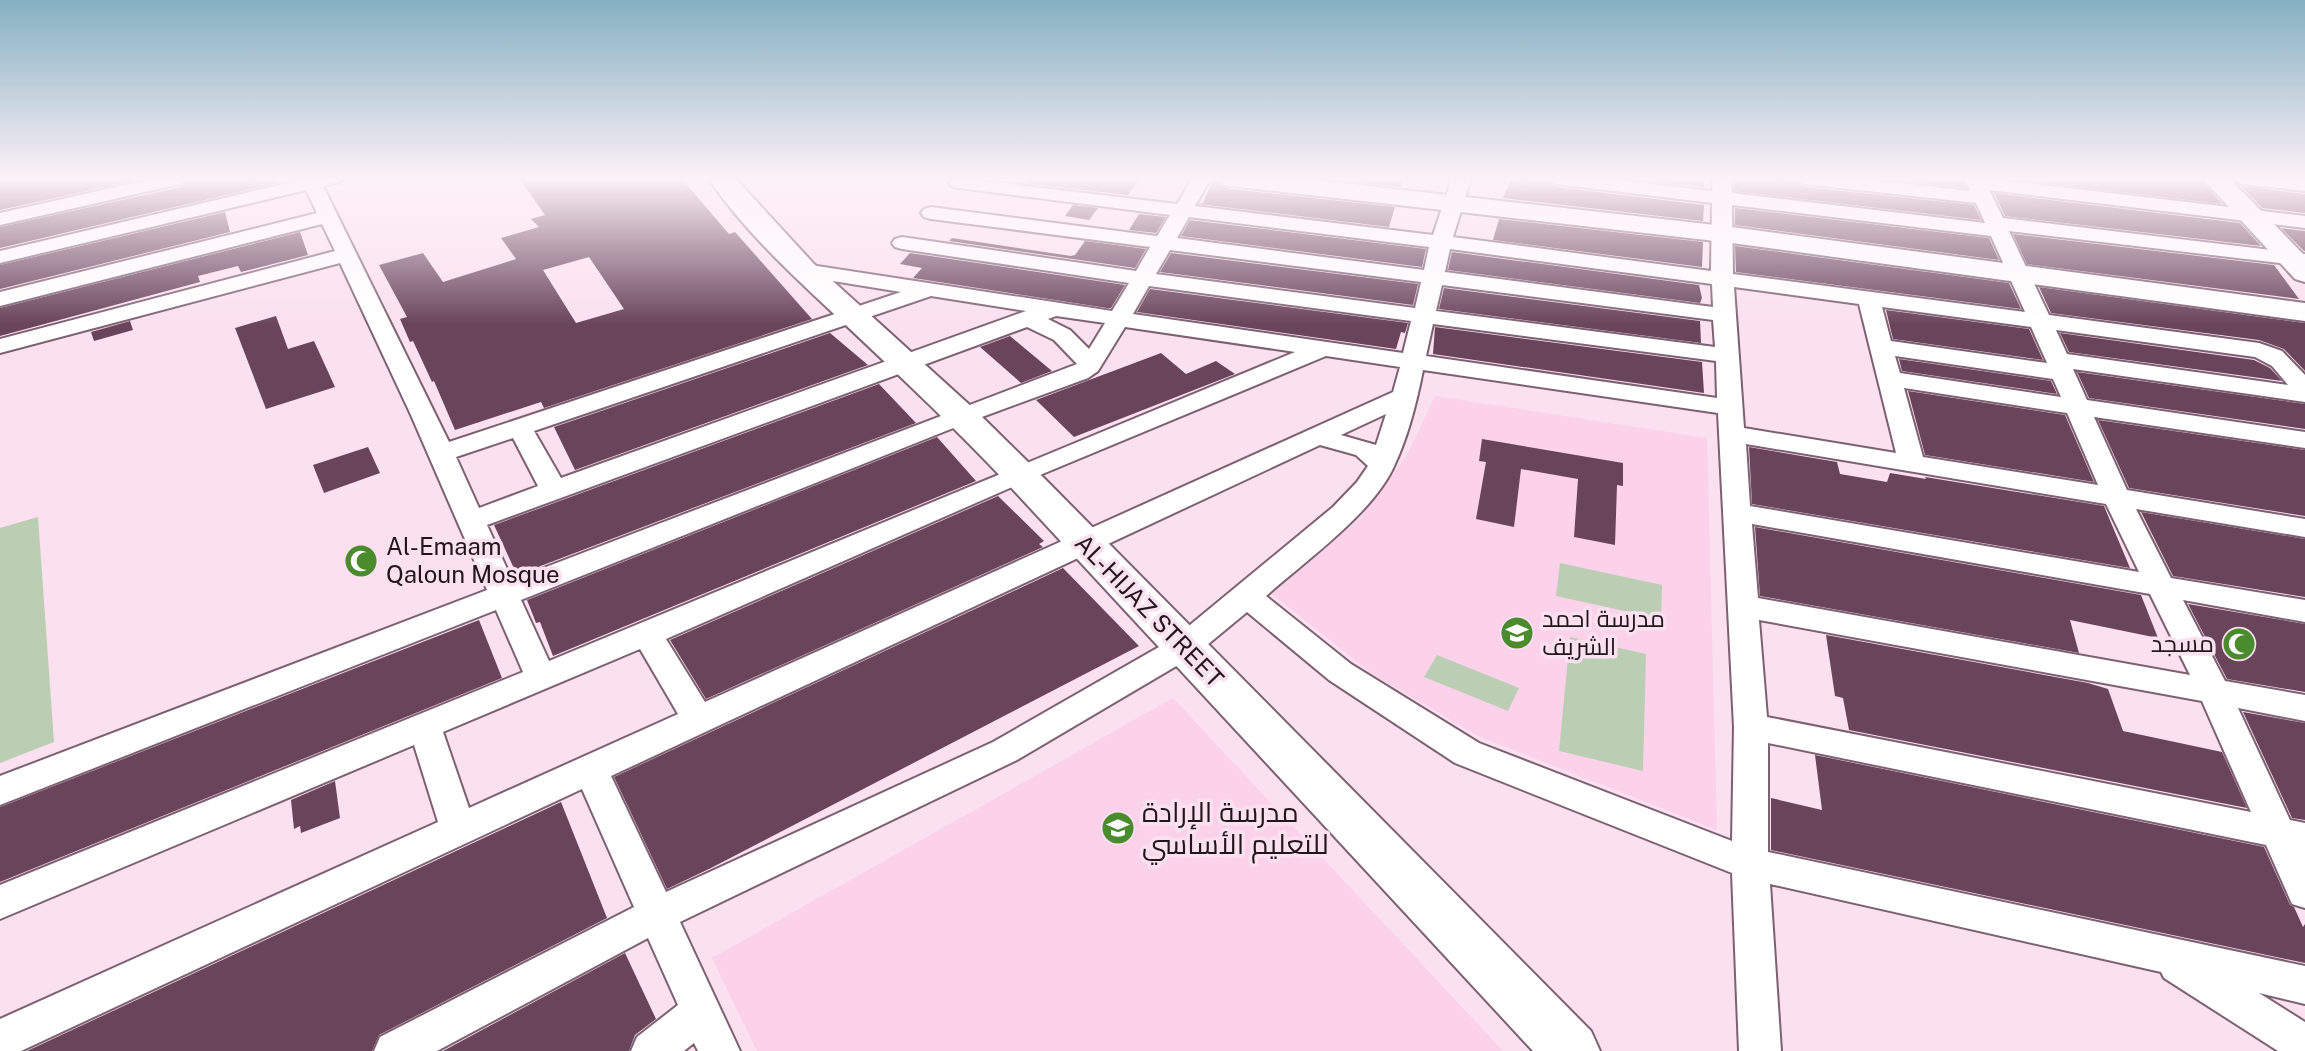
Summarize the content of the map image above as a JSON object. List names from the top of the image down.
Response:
{
  "streets": {
    "main road": ["AL-HIJAZ STREET"]
  },
  "places": {
    "mosque": ["Al-Emaam Qaloun Mosque", "مسجد"],
    "school or university": ["مدرسة احمد الشريف", "مدرسة الإرادة للتعليم الأساسي"]
  }
}
